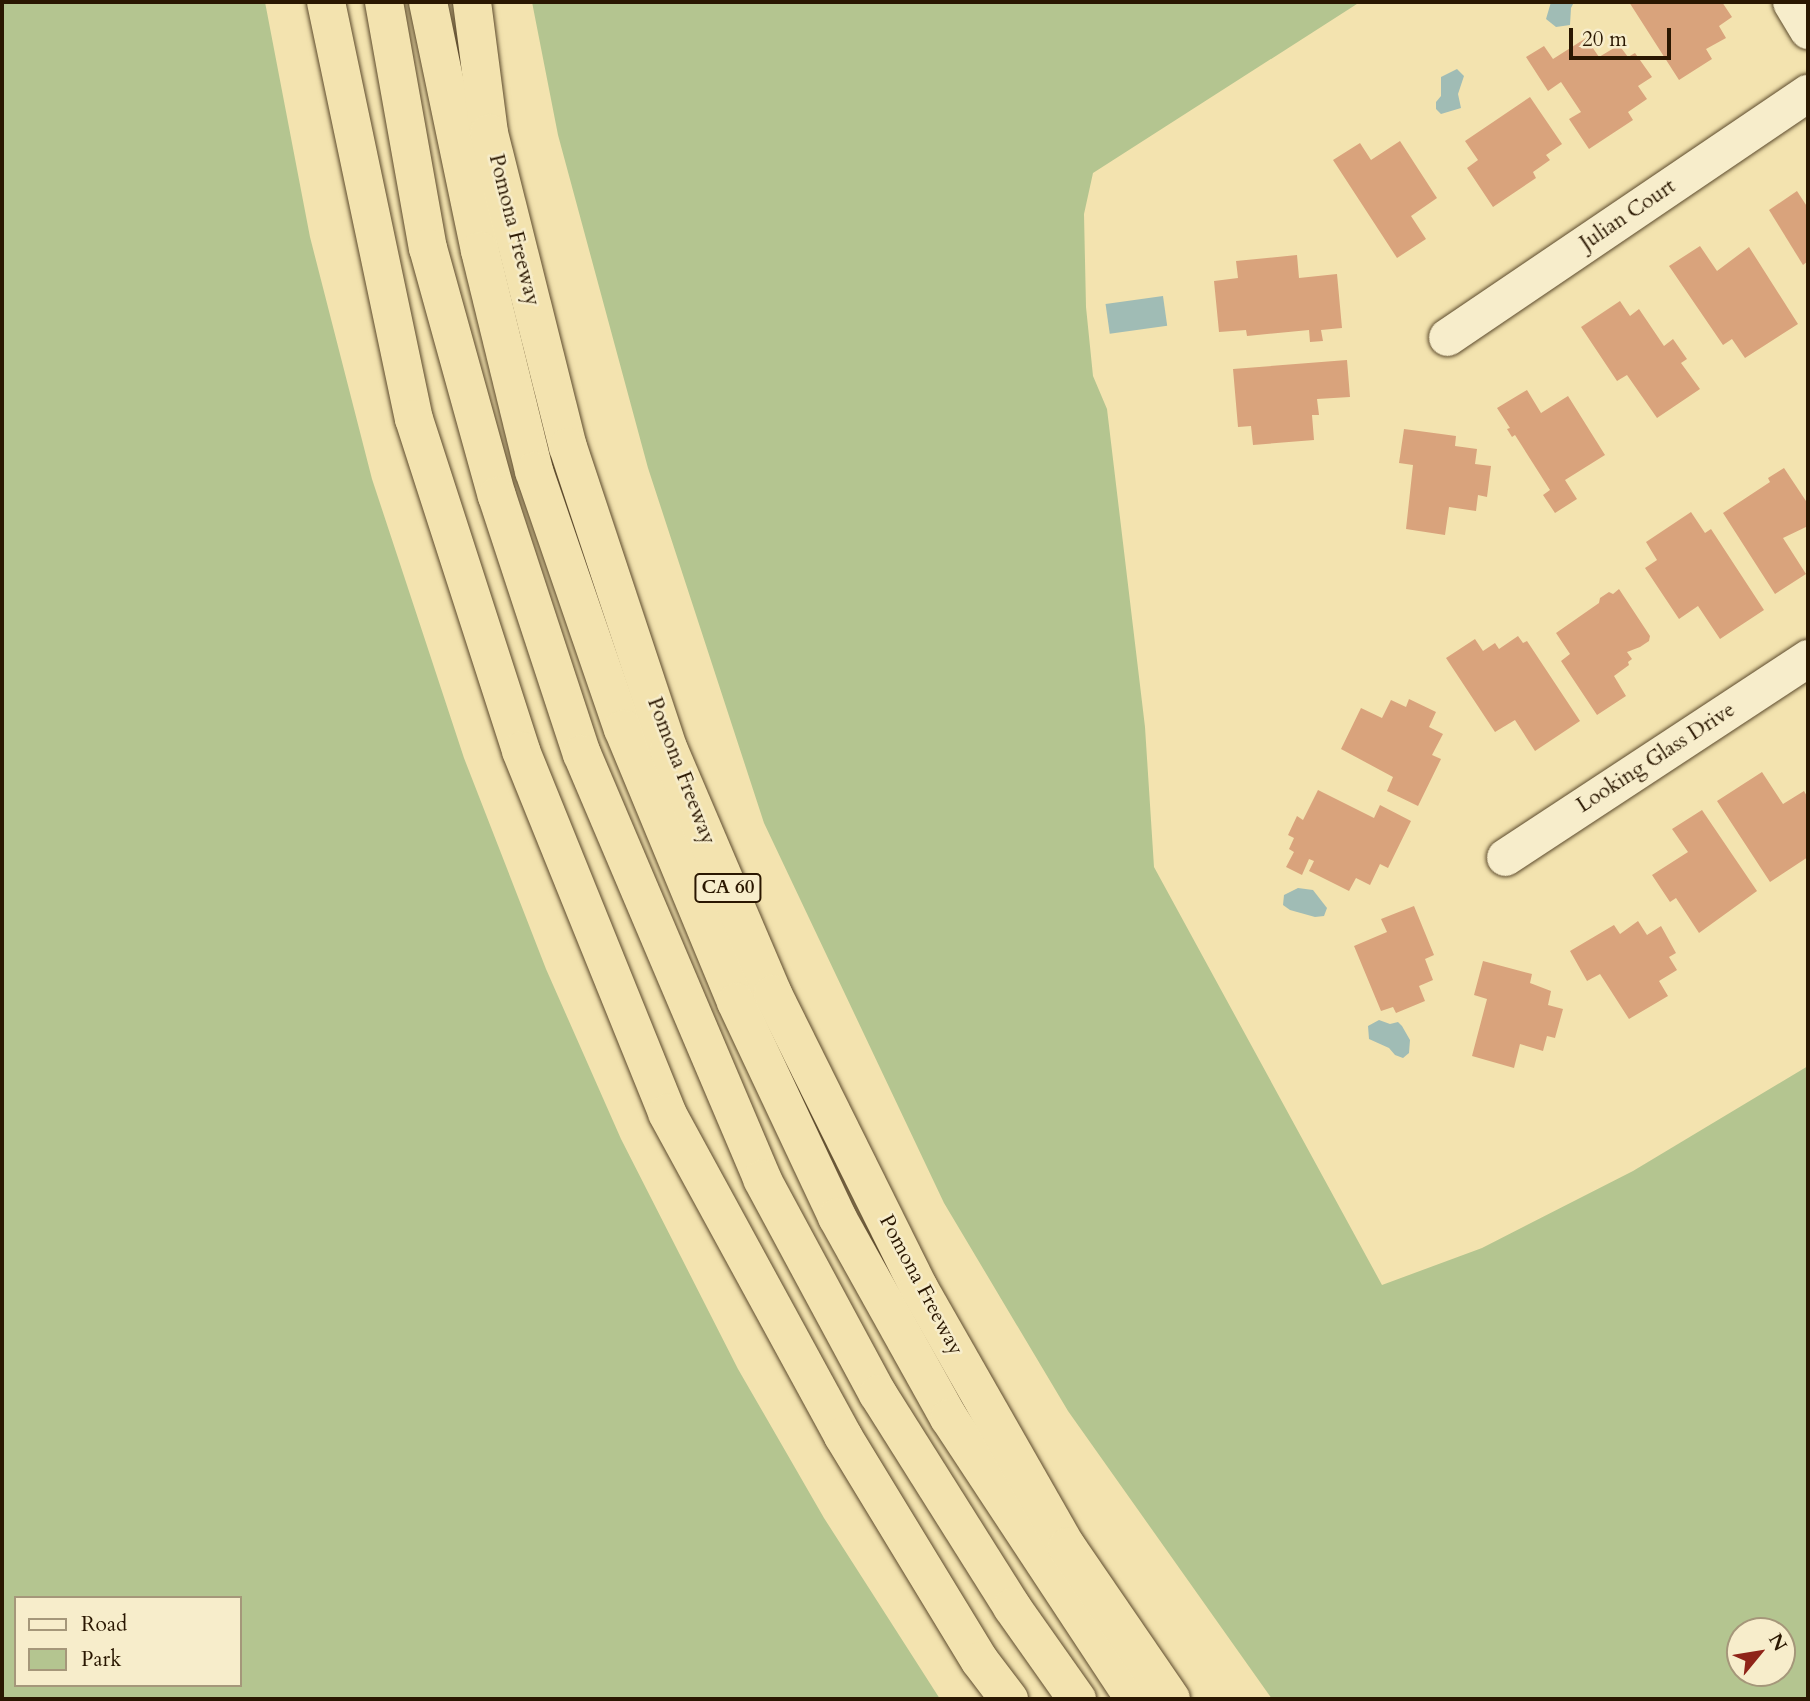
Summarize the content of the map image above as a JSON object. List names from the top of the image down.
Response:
{
  "streets": {
    "highway": ["Pomona Freeway", "CA 60"],
    "street": ["Julian Court", "Looking Glass Drive"]
  },
  "legend": ["Road", "Park"],
  "scale_bar": "20 m",
  "north": "top right"
}
